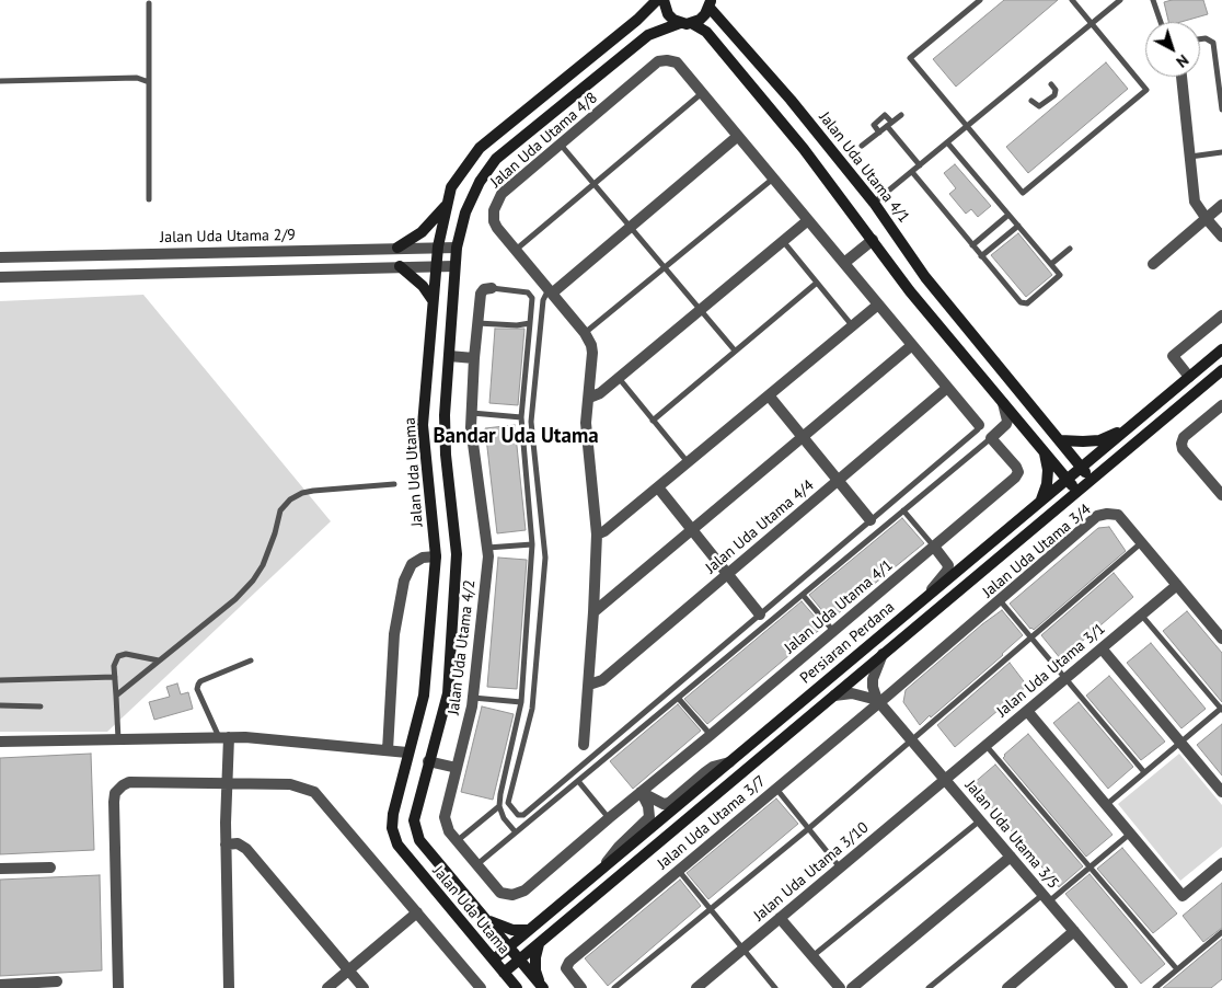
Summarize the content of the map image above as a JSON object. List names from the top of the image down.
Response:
{
  "streets": {
    "street": [
      "Jalan Uda Utama 4/8",
      "Jalan Uda Utama 4/1",
      "Jalan Uda Utama 2/9",
      "Jalan Uda Utama",
      "Jalan Uda Utama 4/4",
      "Jalan Uda Utama 3/4",
      "Persiaran Perdana",
      "Jalan Uda Utama 4/2",
      "Jalan Uda Utama 3/1",
      "Jalan Uda Utama 3/7",
      "Jalan Uda Utama 3/5",
      "Jalan Uda Utama 3/10"
    ]
  },
  "crossings": [
    ["Jalan Uda Utama 4/1", "Persiaran Perdana"],
    ["Jalan Uda Utama 4/1", "Jalan Uda Utama 4/2"],
    ["Jalan Uda Utama 2/9", "Jalan Uda Utama"],
    ["Jalan Uda Utama", "Persiaran Perdana"],
    ["Jalan Uda Utama 3/4", "Jalan Uda Utama 3/1"],
    ["Jalan Uda Utama 3/4", "Jalan Uda Utama 3/7"],
    ["Jalan Uda Utama 3/4", "Jalan Uda Utama 3/5"],
    ["Jalan Uda Utama 3/1", "Jalan Uda Utama 3/5"],
    ["Jalan Uda Utama 3/1", "Jalan Uda Utama 3/10"],
    ["Jalan Uda Utama 3/7", "Jalan Uda Utama 3/5"],
    ["Jalan Uda Utama 3/5", "Jalan Uda Utama 3/10"]
  ],
  "districts": ["Bandar Uda Utama"],
  "north": "bottom right"
}
